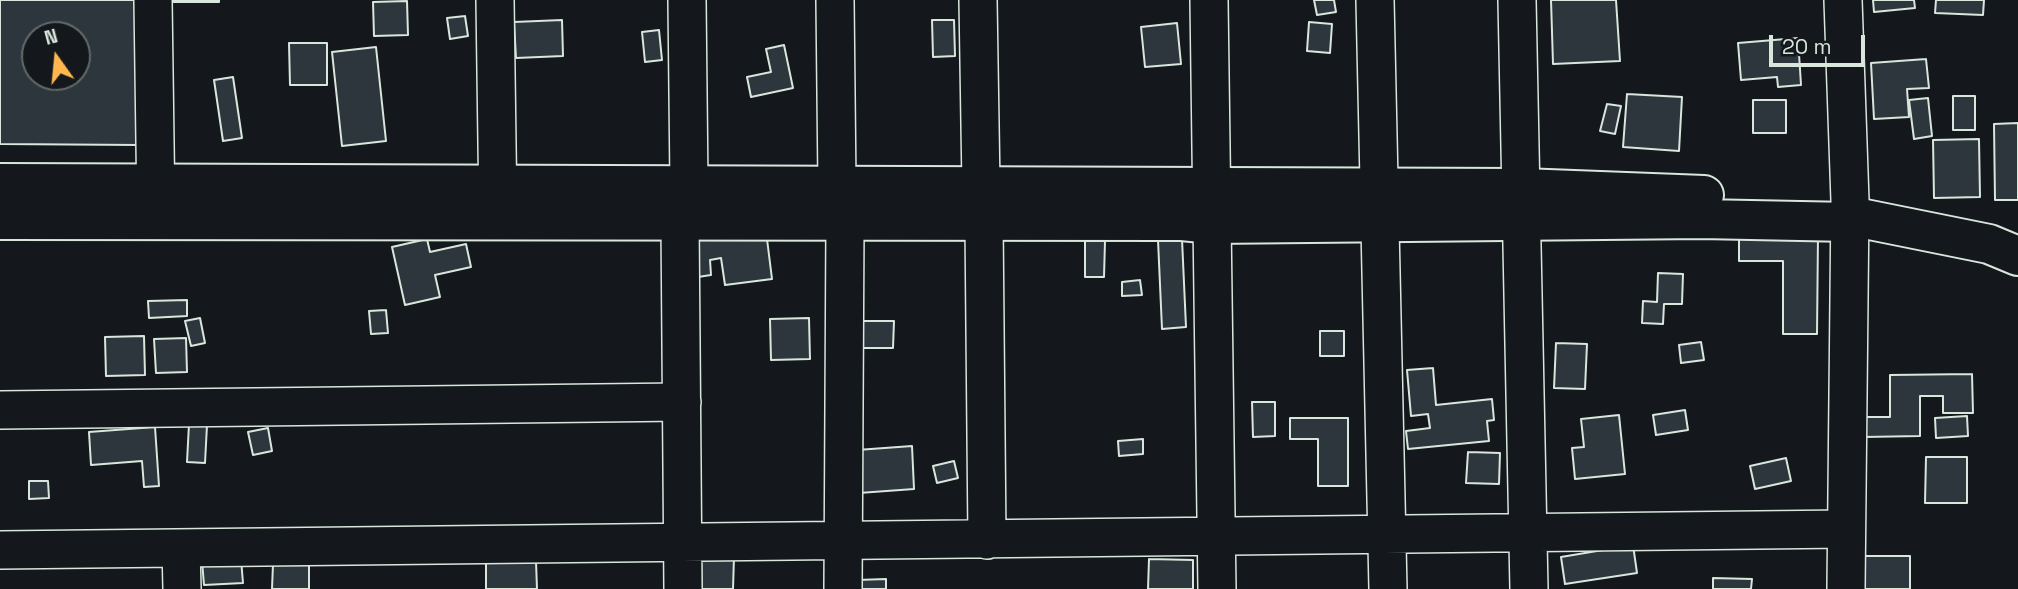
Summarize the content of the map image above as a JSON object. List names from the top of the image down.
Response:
{
  "scale_bar": "20 m",
  "north": "top"
}
